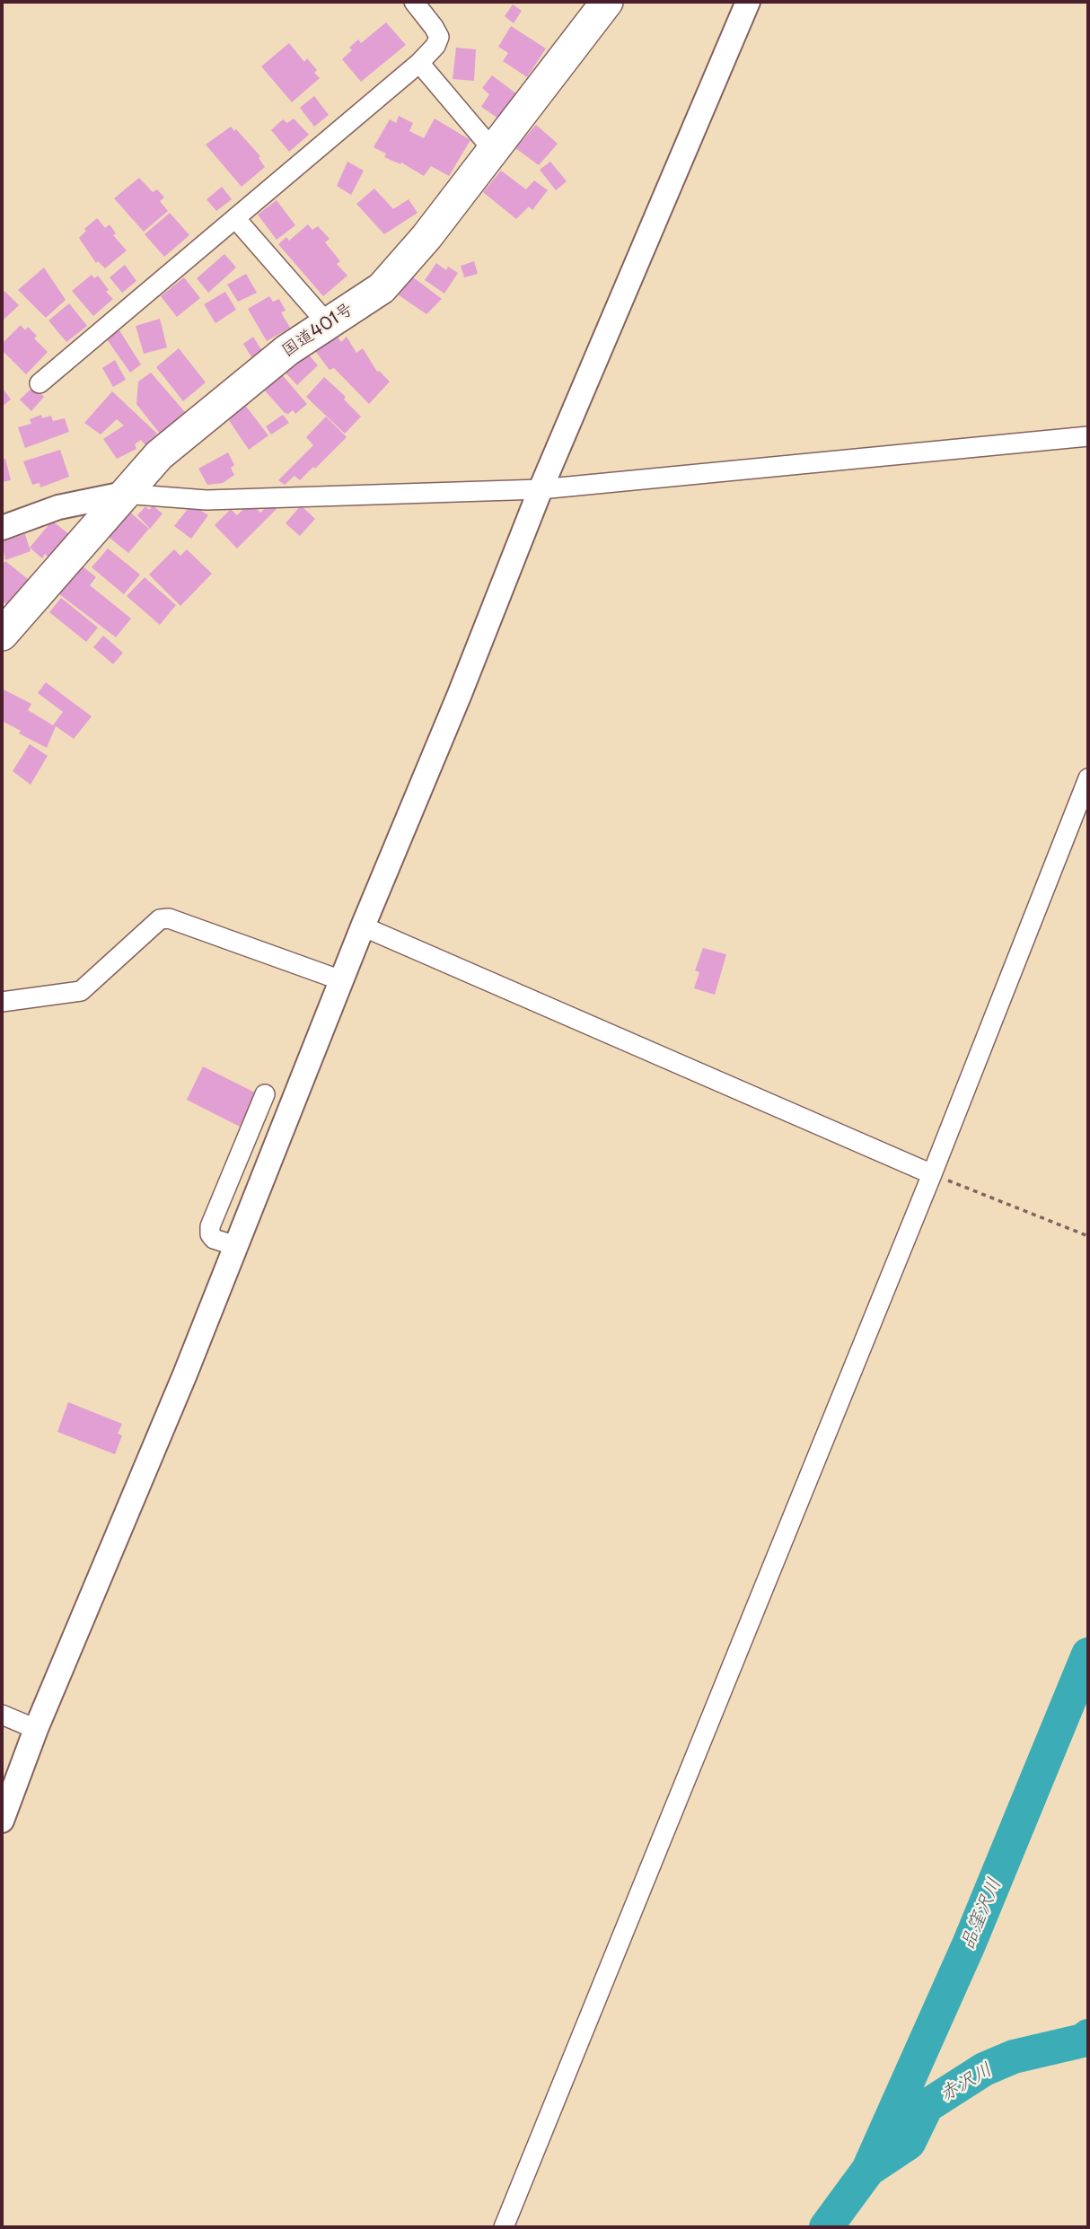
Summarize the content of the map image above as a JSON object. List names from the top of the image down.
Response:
{
  "streets": {
    "highway": ["国道401号"]
  },
  "water": ["品窪沢川", "赤沢川"]
}
